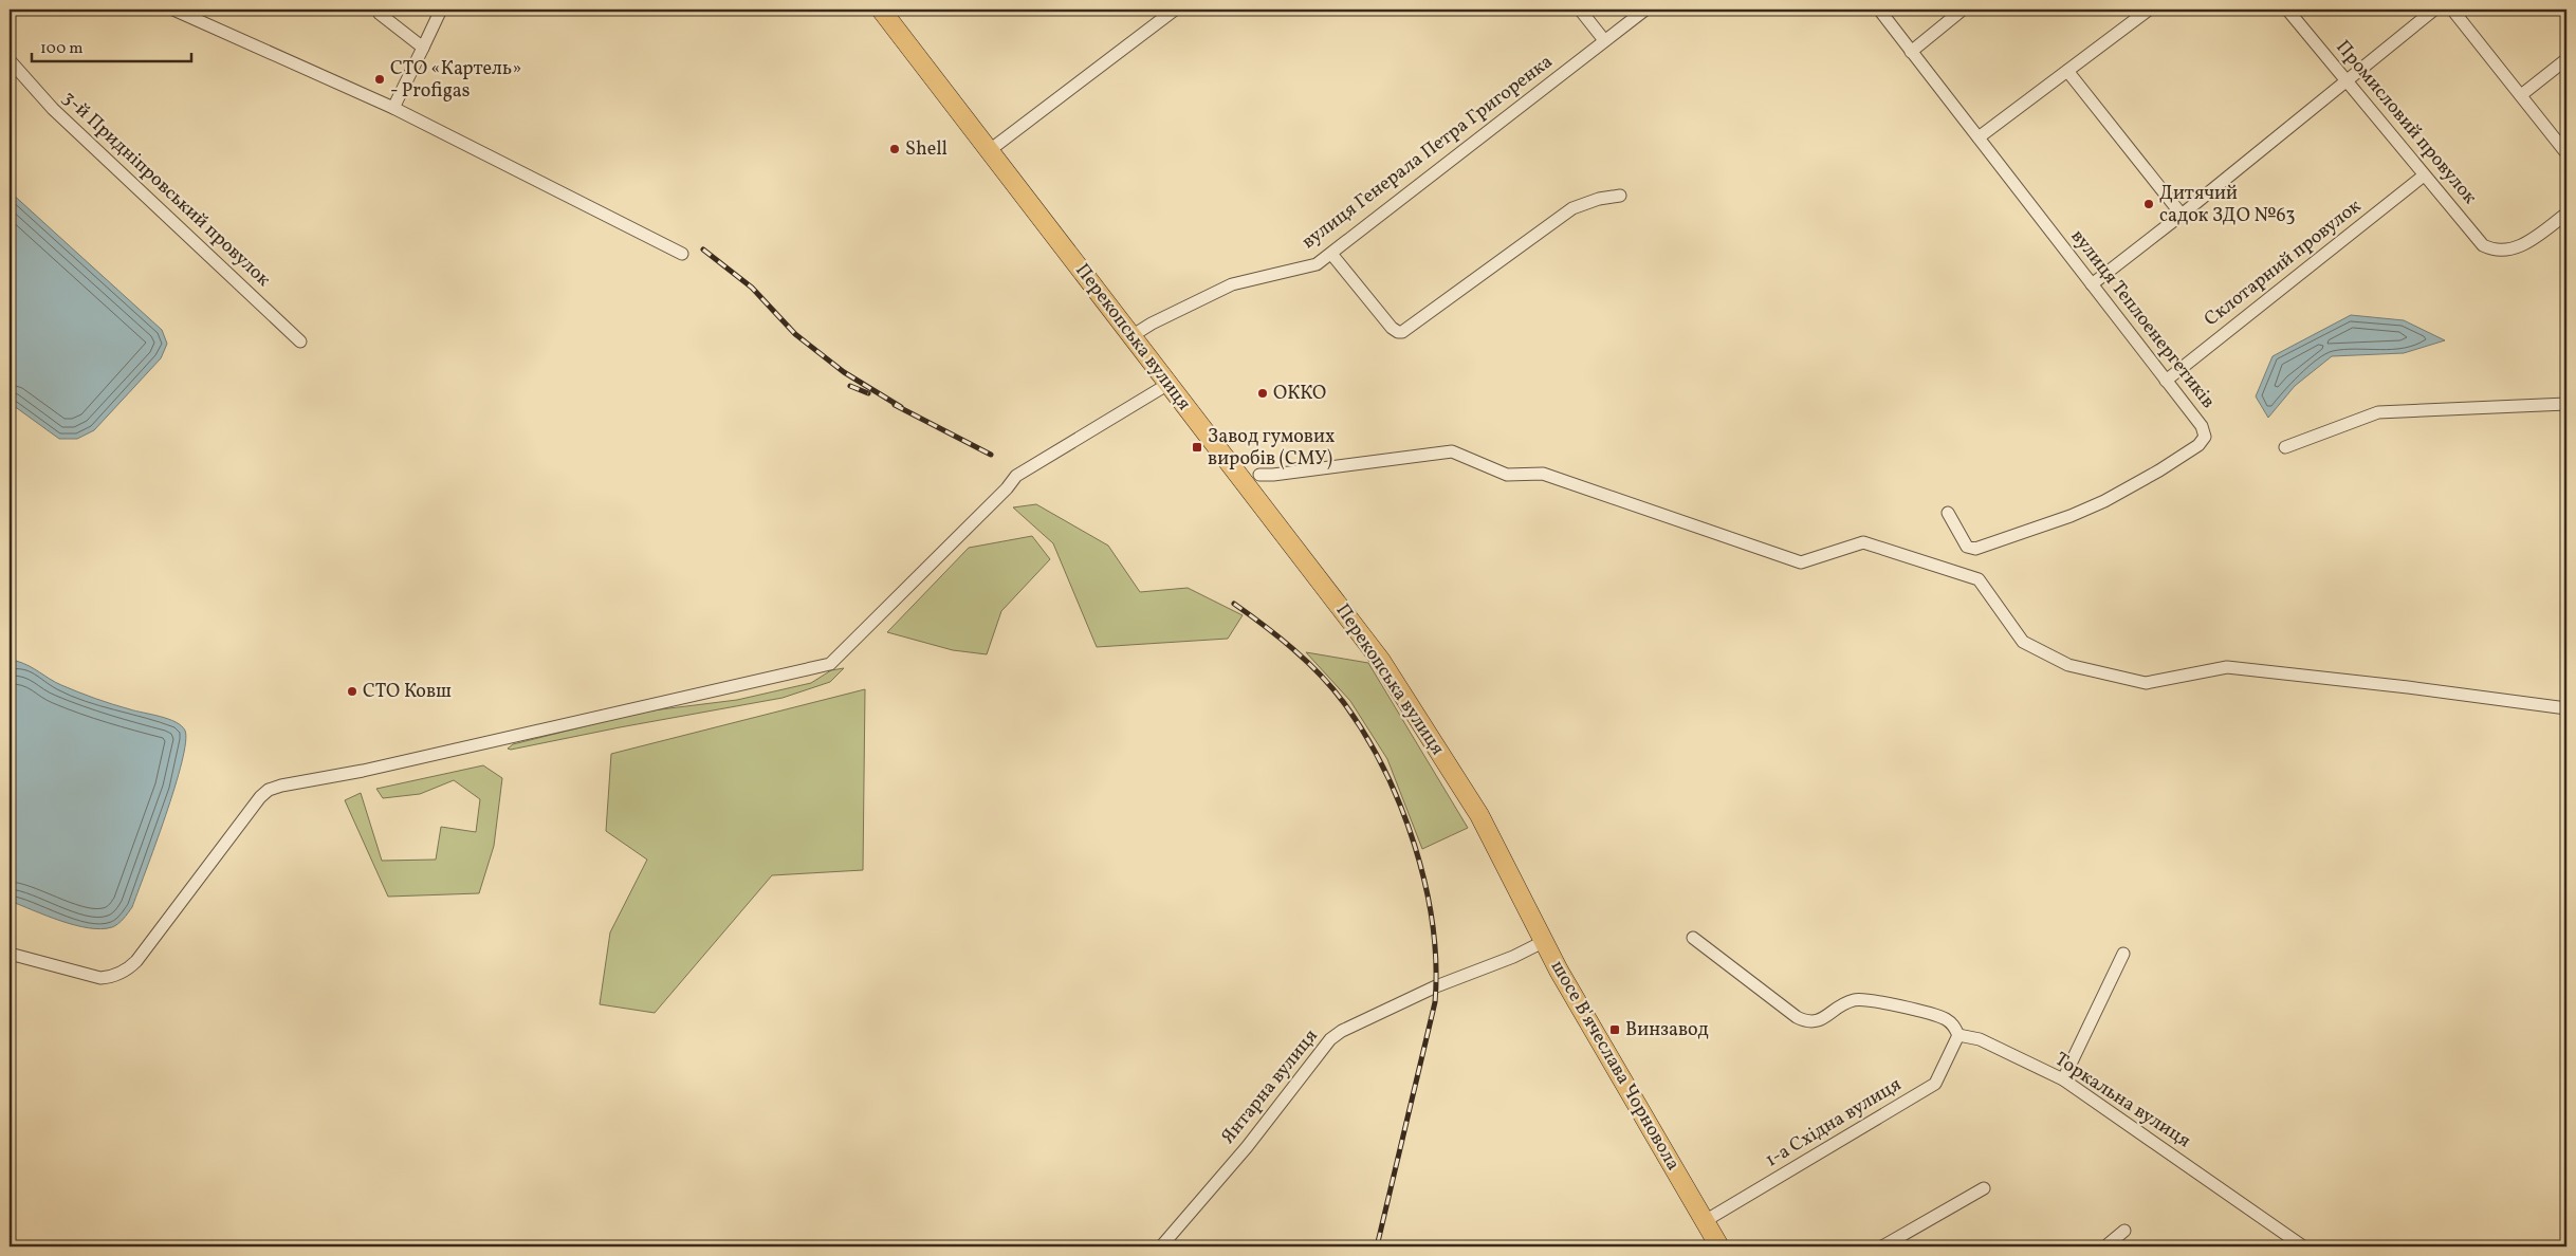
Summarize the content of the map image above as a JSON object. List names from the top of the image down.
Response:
{
  "streets": {
    "main road": ["Перекопська вулиця", "шосе В'ячеслава Чорновола"],
    "street": [
      "Промисловий провулок",
      "вулиця Генерала Петра Григоренка",
      "3-й Придніпровський провулок",
      "Склотарний провулок",
      "вулиця Теплоенергетиків",
      "Янтарна вулиця",
      "Торкальна вулиця",
      "1-а Східна вулиця"
    ]
  },
  "crossings": [
    ["Промисловий провулок", "Склотарний провулок"],
    ["вулиця Генерала Петра Григоренка", "Перекопська вулиця"],
    ["Склотарний провулок", "вулиця Теплоенергетиків"],
    ["Перекопська вулиця", "шосе В'ячеслава Чорновола"],
    ["шосе В'ячеслава Чорновола", "Янтарна вулиця"],
    ["шосе В'ячеслава Чорновола", "1-а Східна вулиця"],
    ["Торкальна вулиця", "1-а Східна вулиця"]
  ],
  "places": {
    "other": [
      "СТО «Картель» - Profigas",
      "Shell",
      "Дитячий садок ЗДО №63",
      "ОККО",
      "СТО Ковш"
    ],
    "transit": ["Завод гумових виробів (СМУ)", "Винзавод"]
  },
  "scale_bar": "100 m"
}
